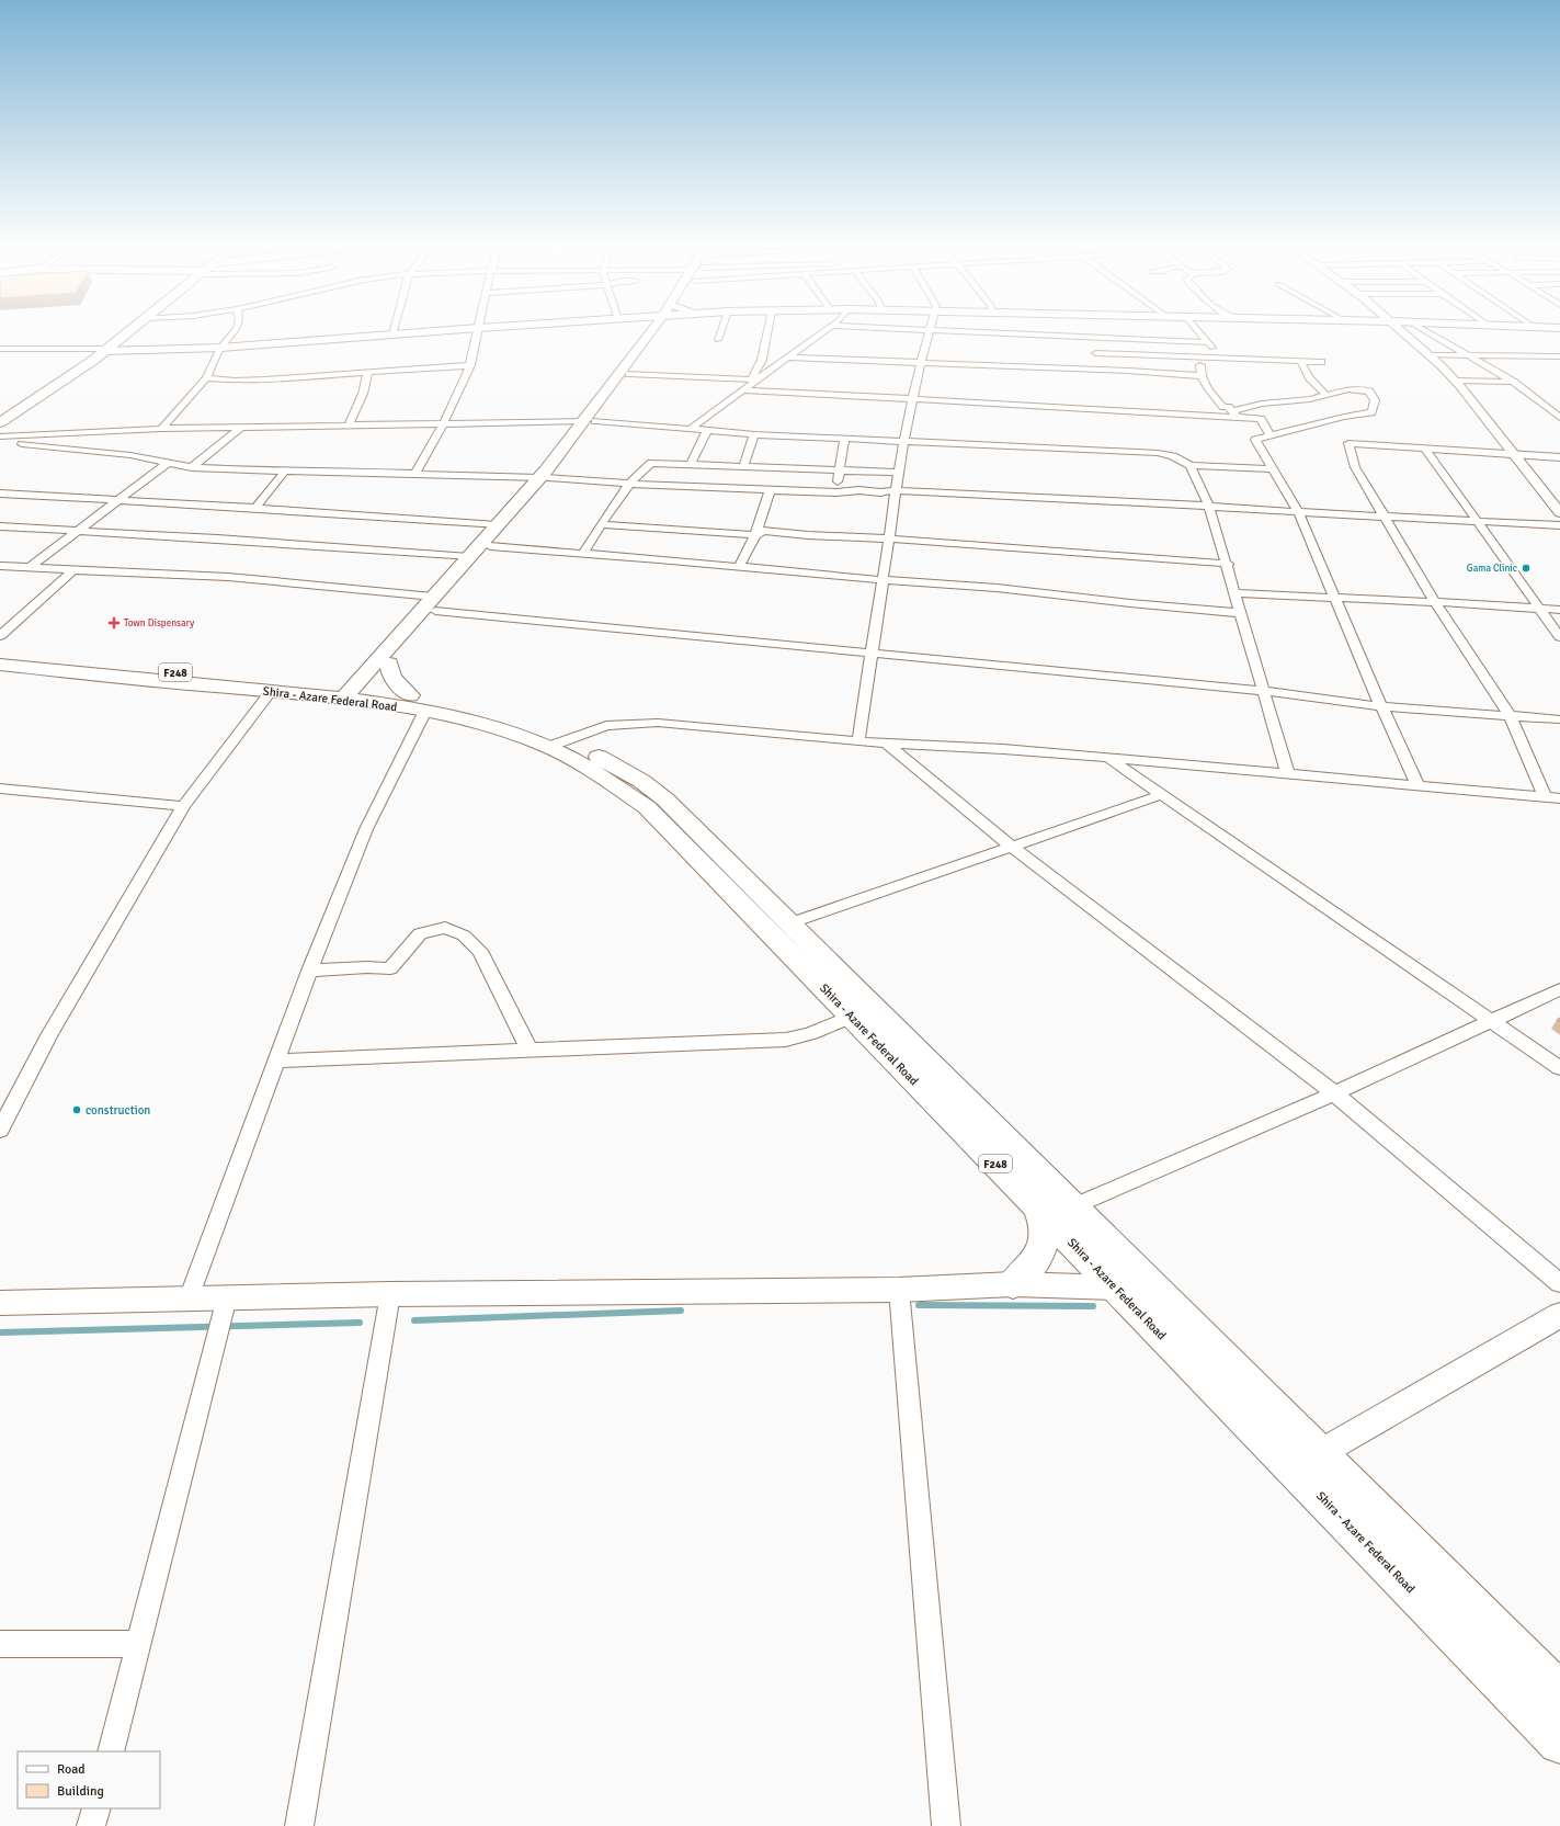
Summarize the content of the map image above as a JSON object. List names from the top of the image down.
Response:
{
  "streets": {
    "main road": ["F248", "Shira - Azare Federal Road"]
  },
  "places": {
    "other": ["Gama Clinic", "construction"],
    "health": ["Town Dispensary"]
  },
  "legend": ["Road", "Building"]
}
